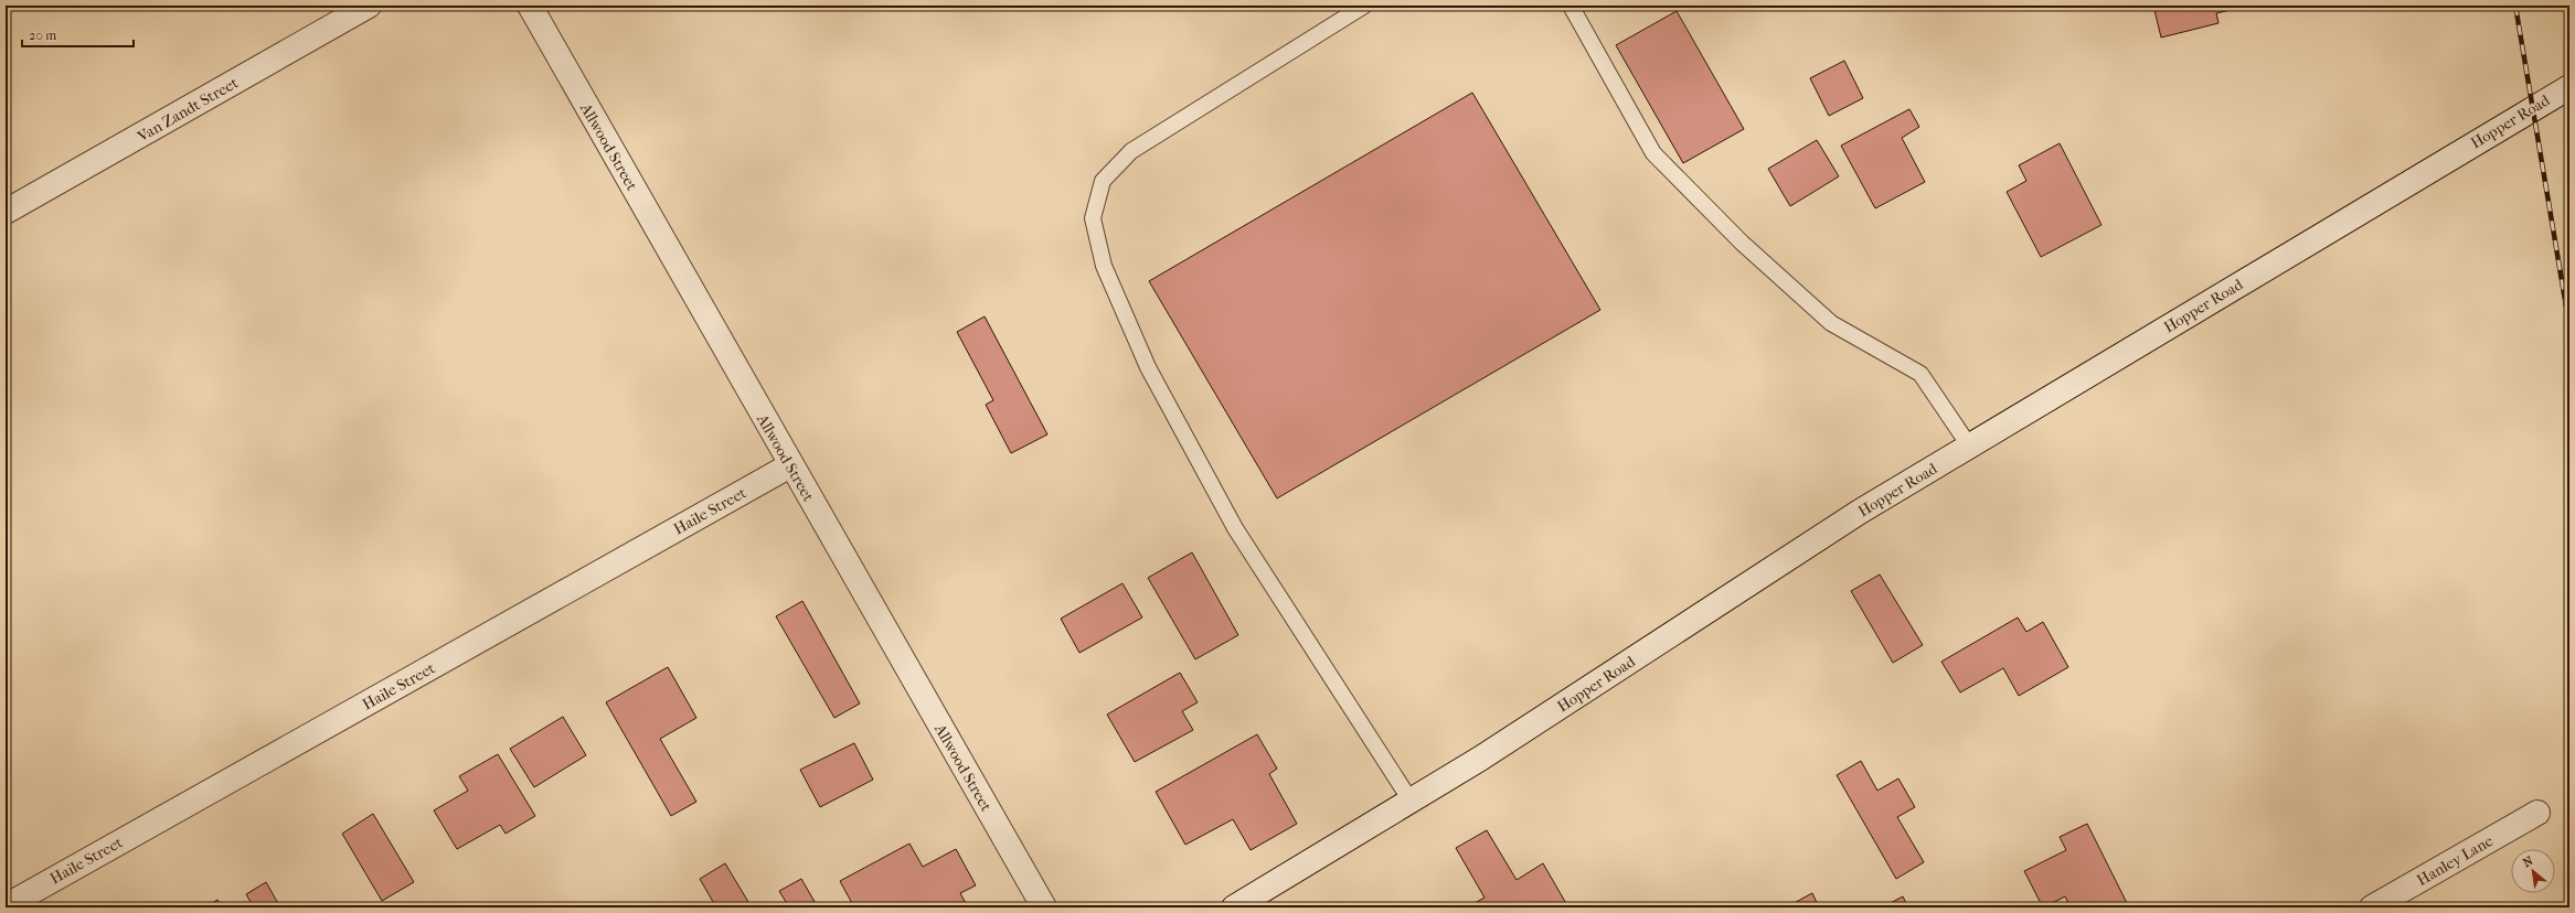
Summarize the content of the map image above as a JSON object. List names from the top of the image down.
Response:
{
  "streets": {
    "street": [
      "Van Zandt Street",
      "Hopper Road",
      "Allwood Street",
      "Haile Street",
      "Hanley Lane"
    ]
  },
  "crossings": [
    ["Allwood Street", "Haile Street"]
  ],
  "scale_bar": "20 m",
  "north": "top left"
}
